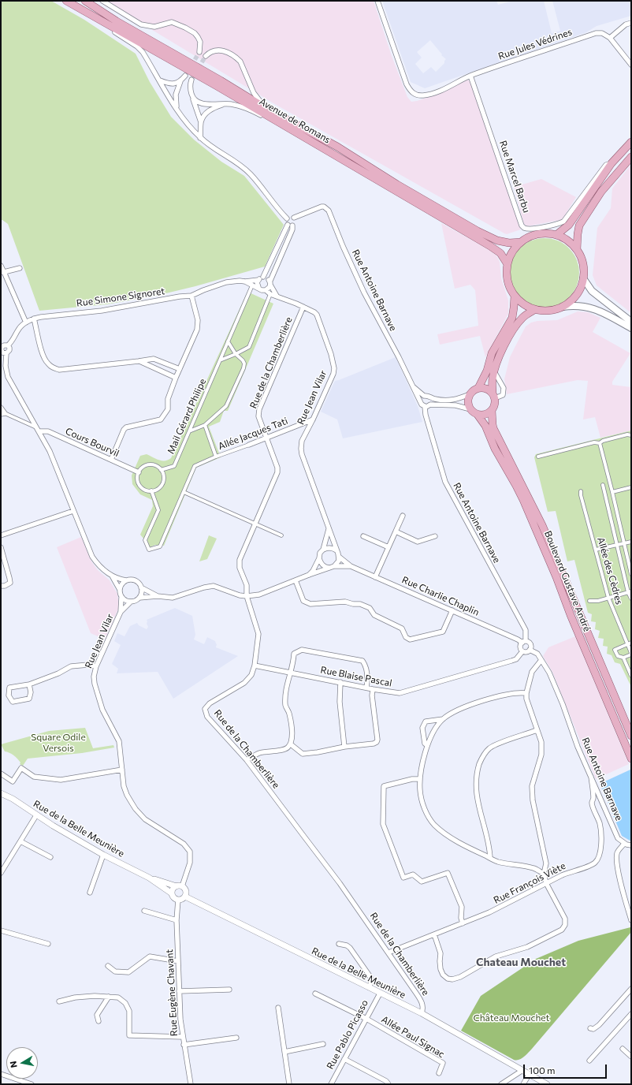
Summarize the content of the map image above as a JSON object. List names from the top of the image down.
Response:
{
  "streets": {
    "main road": ["Avenue de Romans", "Boulevard Gustave André"],
    "street": [
      "Rue Jules Védrines",
      "Rue Marcel Barbu",
      "Rue Antoine Barnave",
      "Rue Simone Signoret",
      "Rue de la Chamberlière",
      "Rue Jean Vilar",
      "Mail Gérard Philipe",
      "Allée Jacques Tati",
      "Cours Bourvil",
      "Allée des Cèdres",
      "Rue Charlie Chaplin",
      "Rue Blaise Pascal",
      "Rue de la Belle Meunière",
      "Rue François Viète",
      "Rue Eugène Chavant",
      "Rue Pablo Picasso",
      "Allée Paul Signac"
    ]
  },
  "crossings": [
    ["Rue Jules Védrines", "Rue Marcel Barbu"],
    ["Avenue de Romans", "Boulevard Gustave André"],
    ["Rue Antoine Barnave", "Rue Charlie Chaplin"],
    ["Rue Antoine Barnave", "Rue Blaise Pascal"],
    ["Rue Antoine Barnave", "Rue François Viète"],
    ["Rue Simone Signoret", "Rue Jean Vilar"],
    ["Rue de la Chamberlière", "Rue Jean Vilar"],
    ["Rue de la Chamberlière", "Allée Jacques Tati"],
    ["Rue de la Chamberlière", "Rue Blaise Pascal"],
    ["Rue de la Chamberlière", "Rue de la Belle Meunière"],
    ["Rue de la Chamberlière", "Rue François Viète"],
    ["Rue Jean Vilar", "Allée Jacques Tati"],
    ["Rue Jean Vilar", "Rue Charlie Chaplin"],
    ["Rue Jean Vilar", "Rue de la Belle Meunière"],
    ["Rue Jean Vilar", "Rue Eugène Chavant"],
    ["Mail Gérard Philipe", "Cours Bourvil"],
    ["Rue Charlie Chaplin", "Rue Blaise Pascal"],
    ["Rue de la Belle Meunière", "Rue Eugène Chavant"],
    ["Rue de la Belle Meunière", "Rue Pablo Picasso"],
    ["Rue Pablo Picasso", "Allée Paul Signac"]
  ],
  "districts": ["Chateau Mouchet"],
  "parks": ["Square Odile Versois", "Château Mouchet"],
  "scale_bar": "100 m",
  "north": "left"
}
